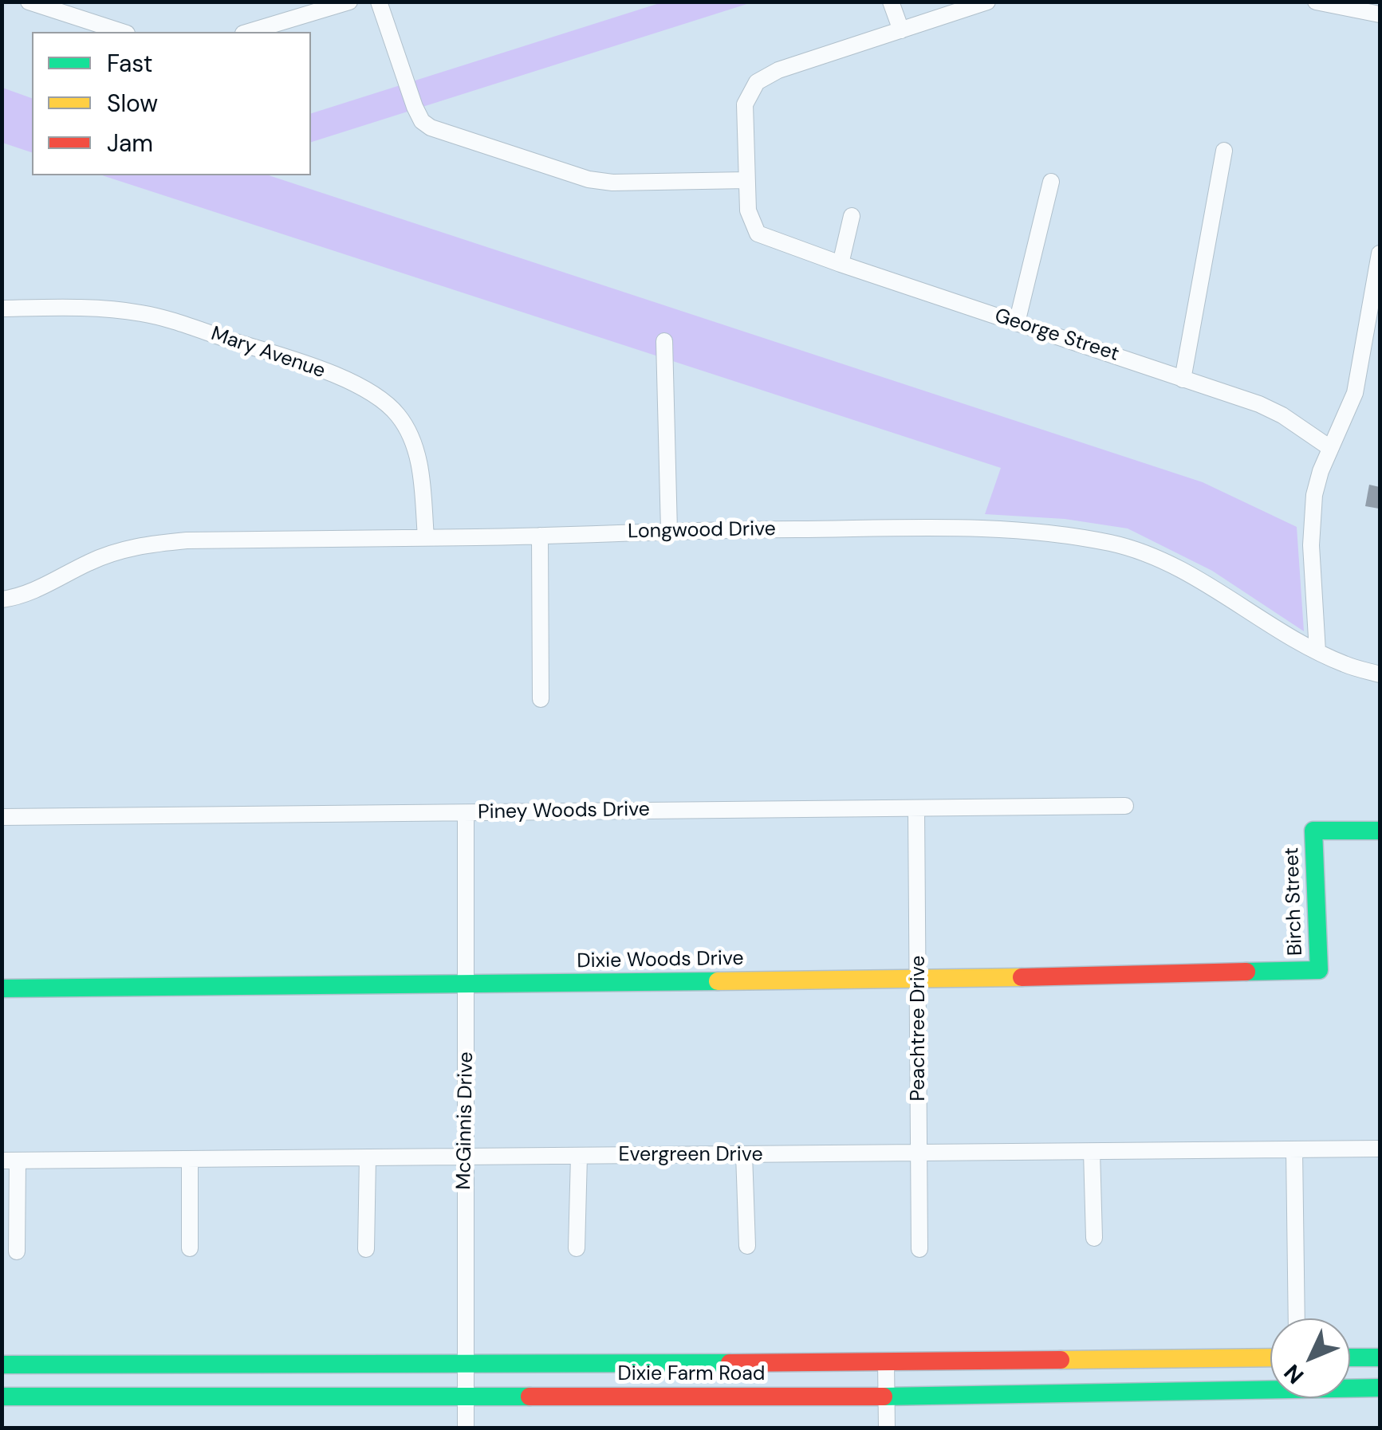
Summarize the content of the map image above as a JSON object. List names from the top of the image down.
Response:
{
  "streets": {
    "main road": ["Birch Street", "Dixie Woods Drive", "Dixie Farm Road"],
    "street": [
      "George Street",
      "Mary Avenue",
      "Longwood Drive",
      "Piney Woods Drive",
      "Peachtree Drive",
      "McGinnis Drive",
      "Evergreen Drive"
    ]
  },
  "crossings": [
    ["Mary Avenue", "Longwood Drive"],
    ["Piney Woods Drive", "Peachtree Drive"],
    ["Piney Woods Drive", "McGinnis Drive"],
    ["Birch Street", "Dixie Woods Drive"],
    ["Dixie Woods Drive", "Peachtree Drive"],
    ["Dixie Woods Drive", "McGinnis Drive"],
    ["Peachtree Drive", "Evergreen Drive"],
    ["McGinnis Drive", "Evergreen Drive"],
    ["McGinnis Drive", "Dixie Farm Road"]
  ],
  "legend": ["Fast", "Slow", "Jam"],
  "north": "bottom left"
}
